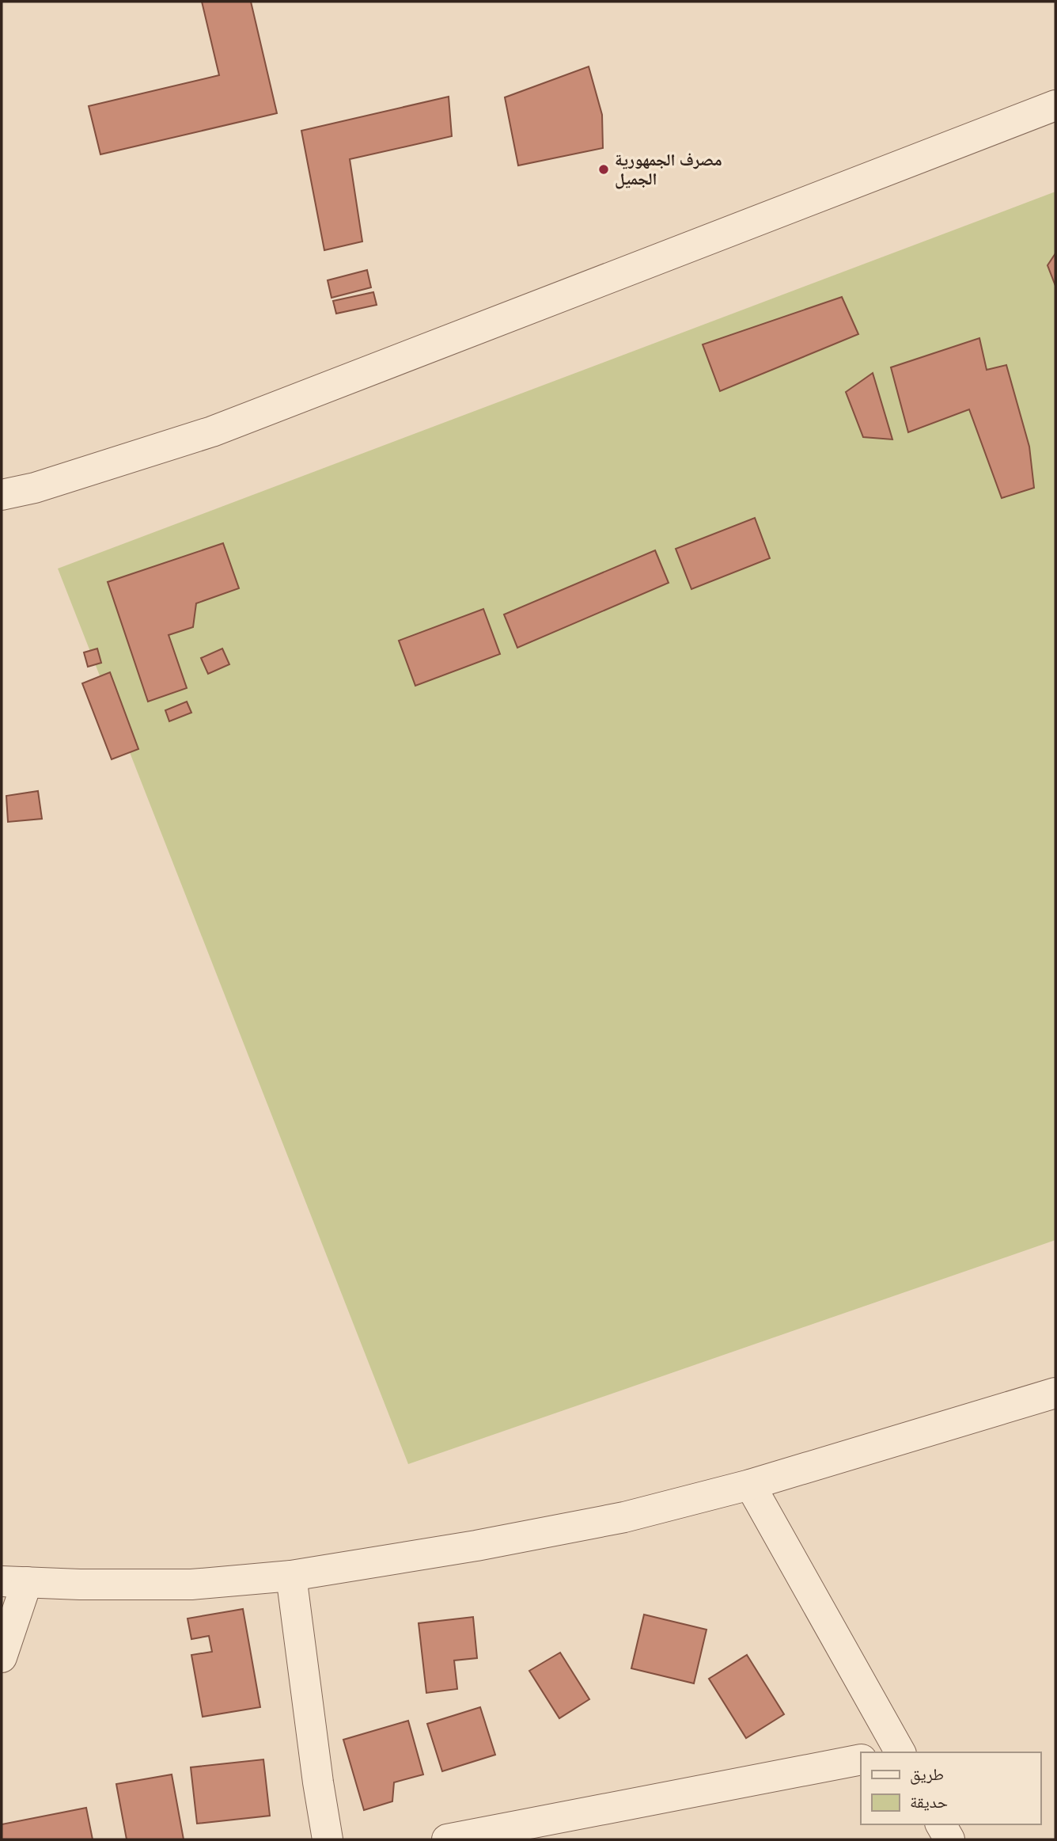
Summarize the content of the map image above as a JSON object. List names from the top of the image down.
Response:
{
  "places": ["مصرف الجمهورية الجميل"],
  "legend": ["طريق", "حديقة"]
}
